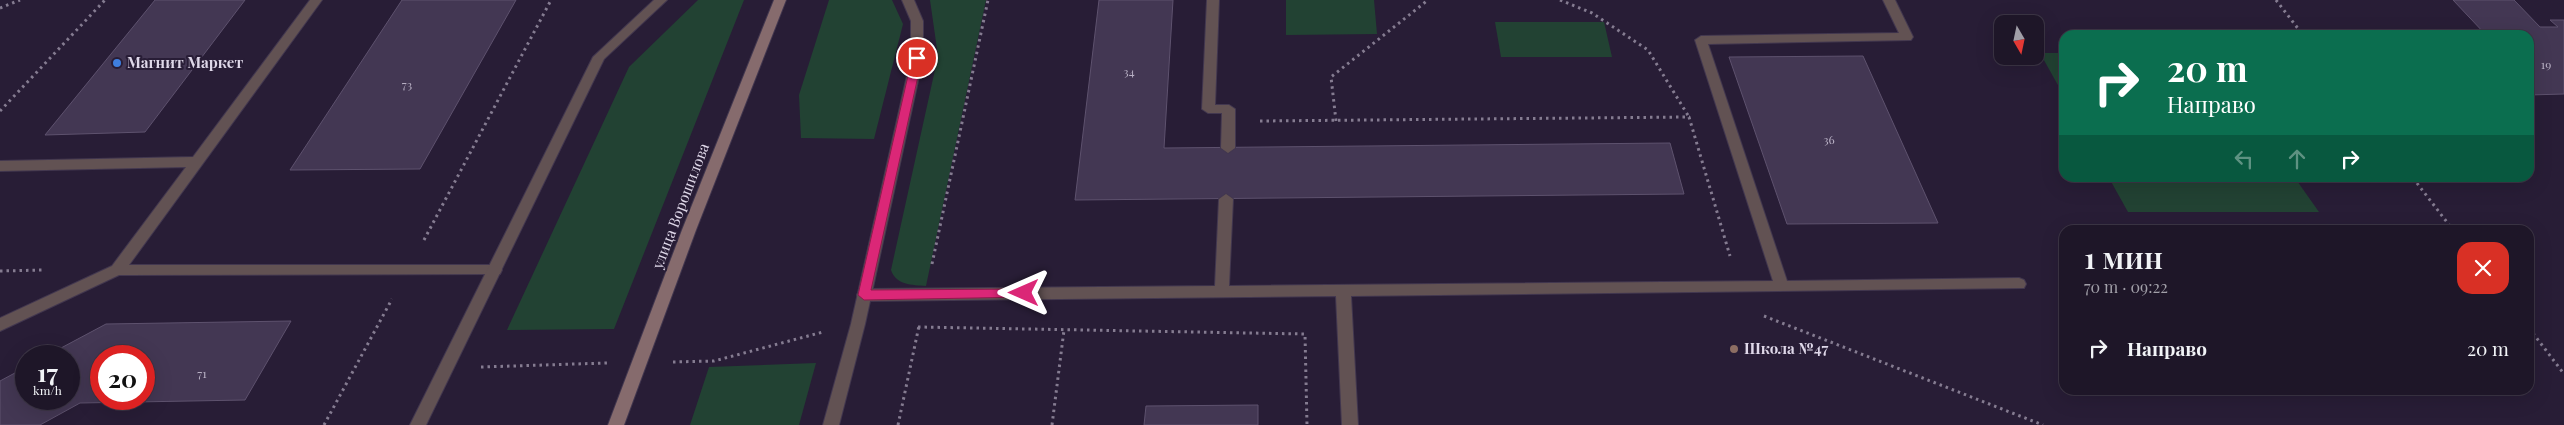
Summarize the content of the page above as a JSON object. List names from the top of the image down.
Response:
{
  "streets": {
    "main road": ["улица Ворошилова"]
  },
  "places": ["Магнит Маркет", "Школа №47"],
  "house_numbers": [
    "19",
    "34",
    "73",
    "36",
    "71"
  ],
  "north": "bottom",
  "page": {
    "turn": ["20 m", "Направо"],
    "heading": ["1 мин", "70 m · 09:22"],
    "list": [
      {
        "name": "Направо",
        "value": "20 m"
      }
    ],
    "speed": "17 km/h",
    "limit": "20"
  }
}
